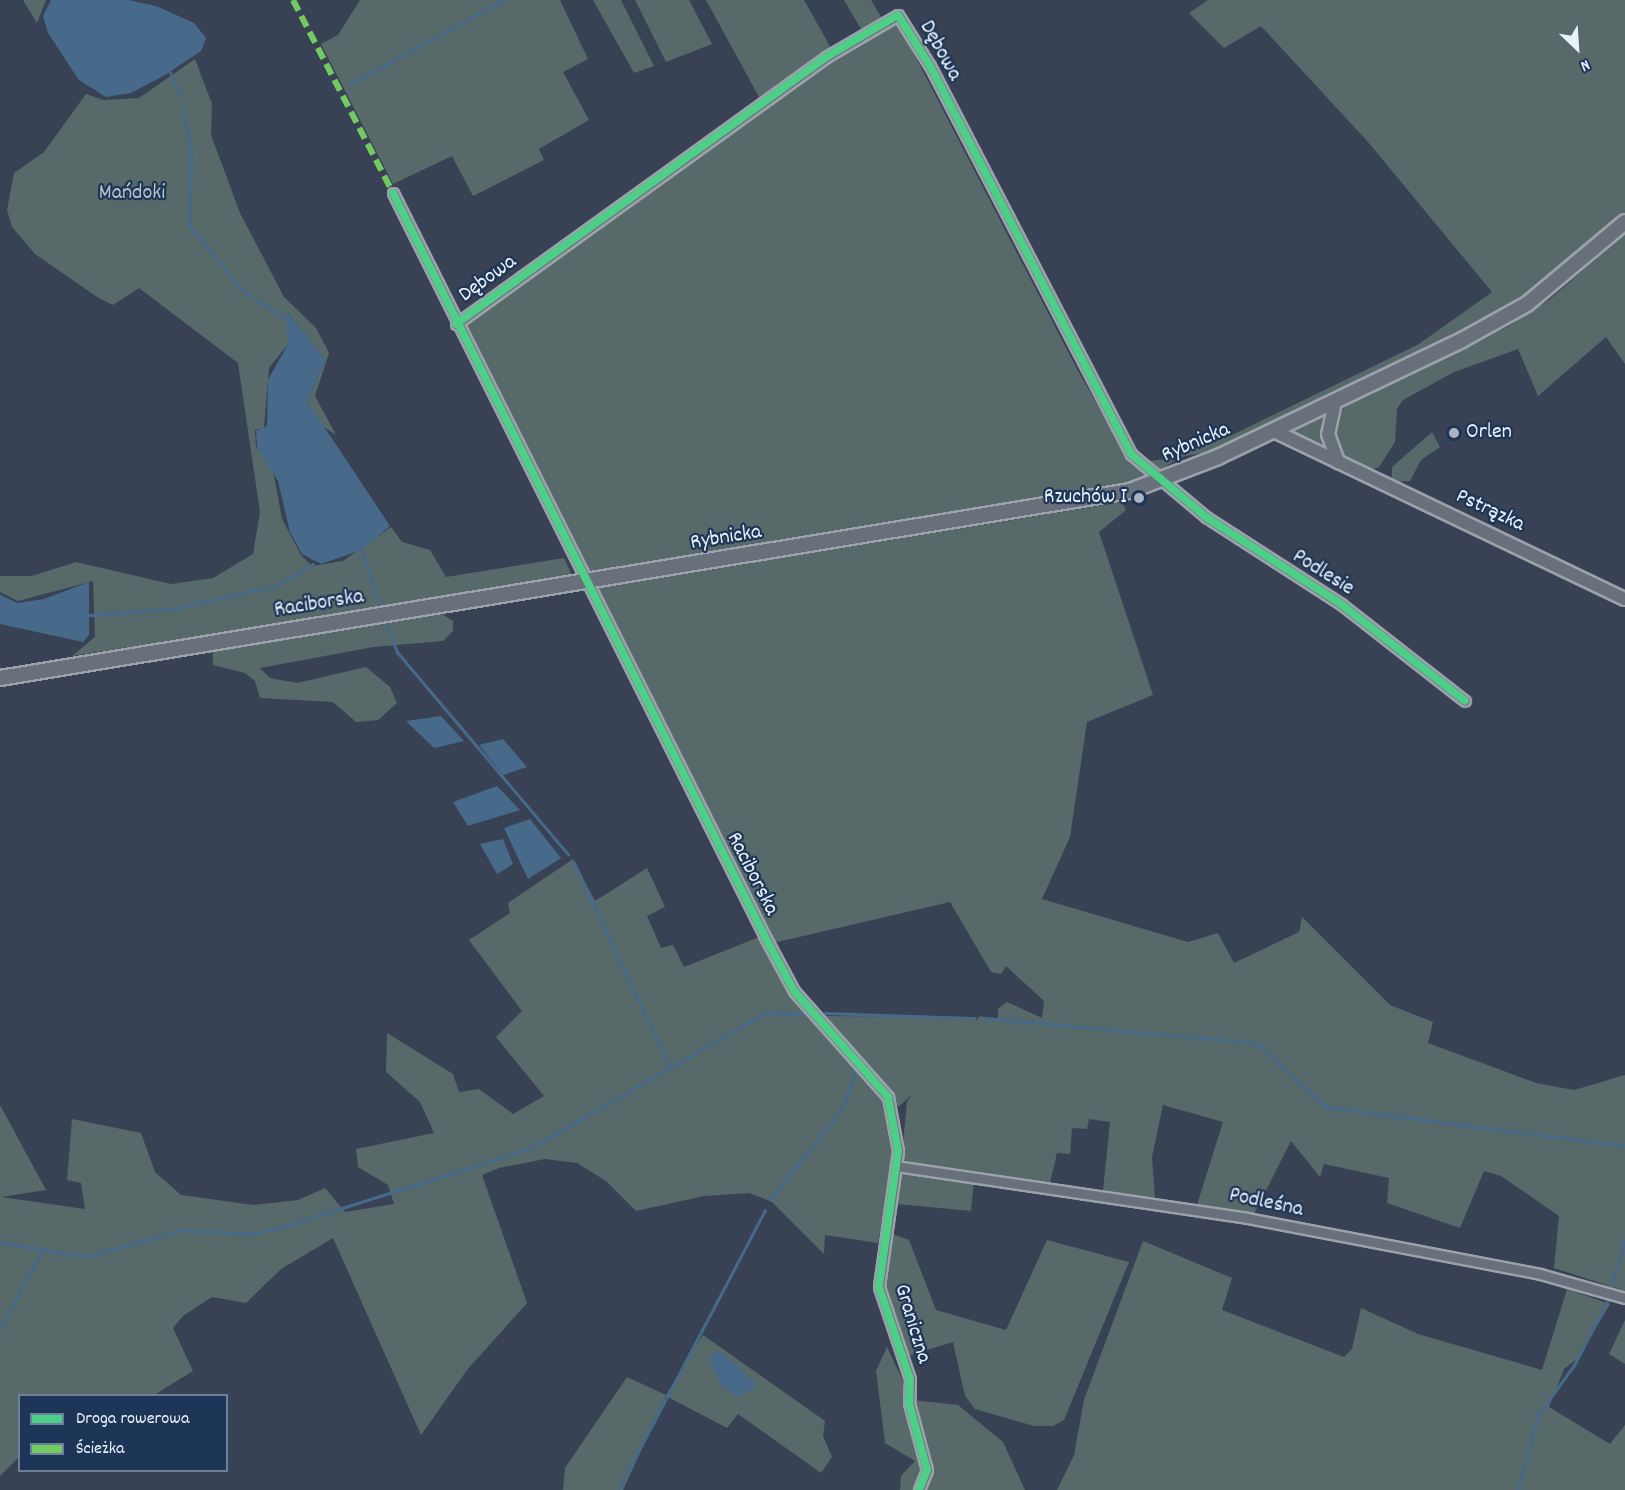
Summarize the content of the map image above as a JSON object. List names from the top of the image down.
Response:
{
  "streets": {
    "main road": ["Rybnicka", "Pstrązka", "Raciborska"],
    "street": [
      "Dębowa",
      "Podlesie",
      "Podleśna",
      "Graniczna"
    ]
  },
  "crossings": [
    ["Dębowa", "Rybnicka"],
    ["Dębowa", "Podlesie"],
    ["Rybnicka", "Pstrązka"],
    ["Rybnicka", "Podlesie"],
    ["Rybnicka", "Raciborska"],
    ["Raciborska", "Podleśna"],
    ["Raciborska", "Graniczna"],
    ["Podleśna", "Graniczna"]
  ],
  "parks": ["Mańdoki"],
  "places": ["Orlen", "Rzuchów I"],
  "legend": ["Droga rowerowa", "Ścieżka"],
  "north": "bottom right"
}
